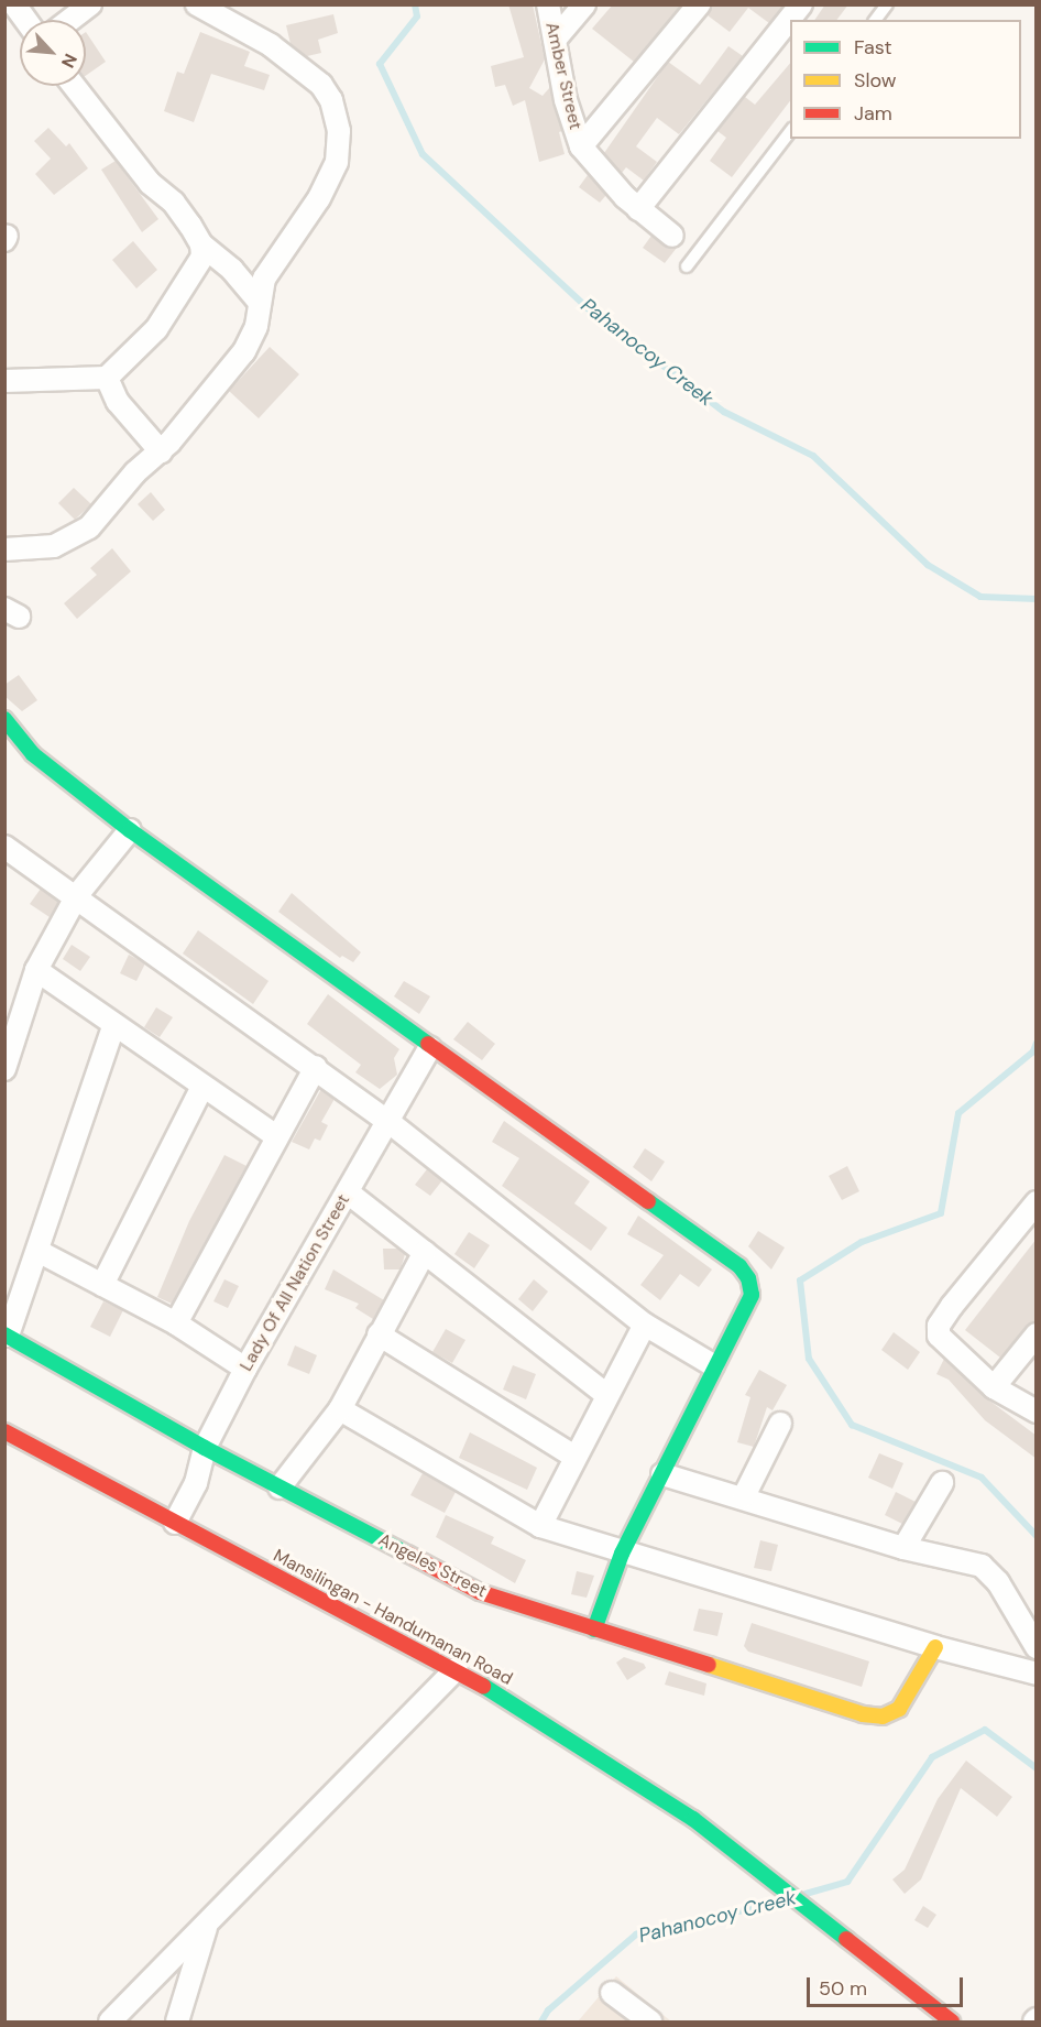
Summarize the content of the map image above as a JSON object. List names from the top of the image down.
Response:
{
  "streets": {
    "street": [
      "Amber Street",
      "Lady Of All Nation Street",
      "Angeles Street",
      "Mansilingan - Handumanan Road"
    ]
  },
  "crossings": [
    ["Lady Of All Nation Street", "Angeles Street"],
    ["Lady Of All Nation Street", "Mansilingan - Handumanan Road"]
  ],
  "water": ["Pahanocoy Creek"],
  "legend": ["Fast", "Slow", "Jam"],
  "scale_bar": "50 m",
  "north": "bottom right"
}
